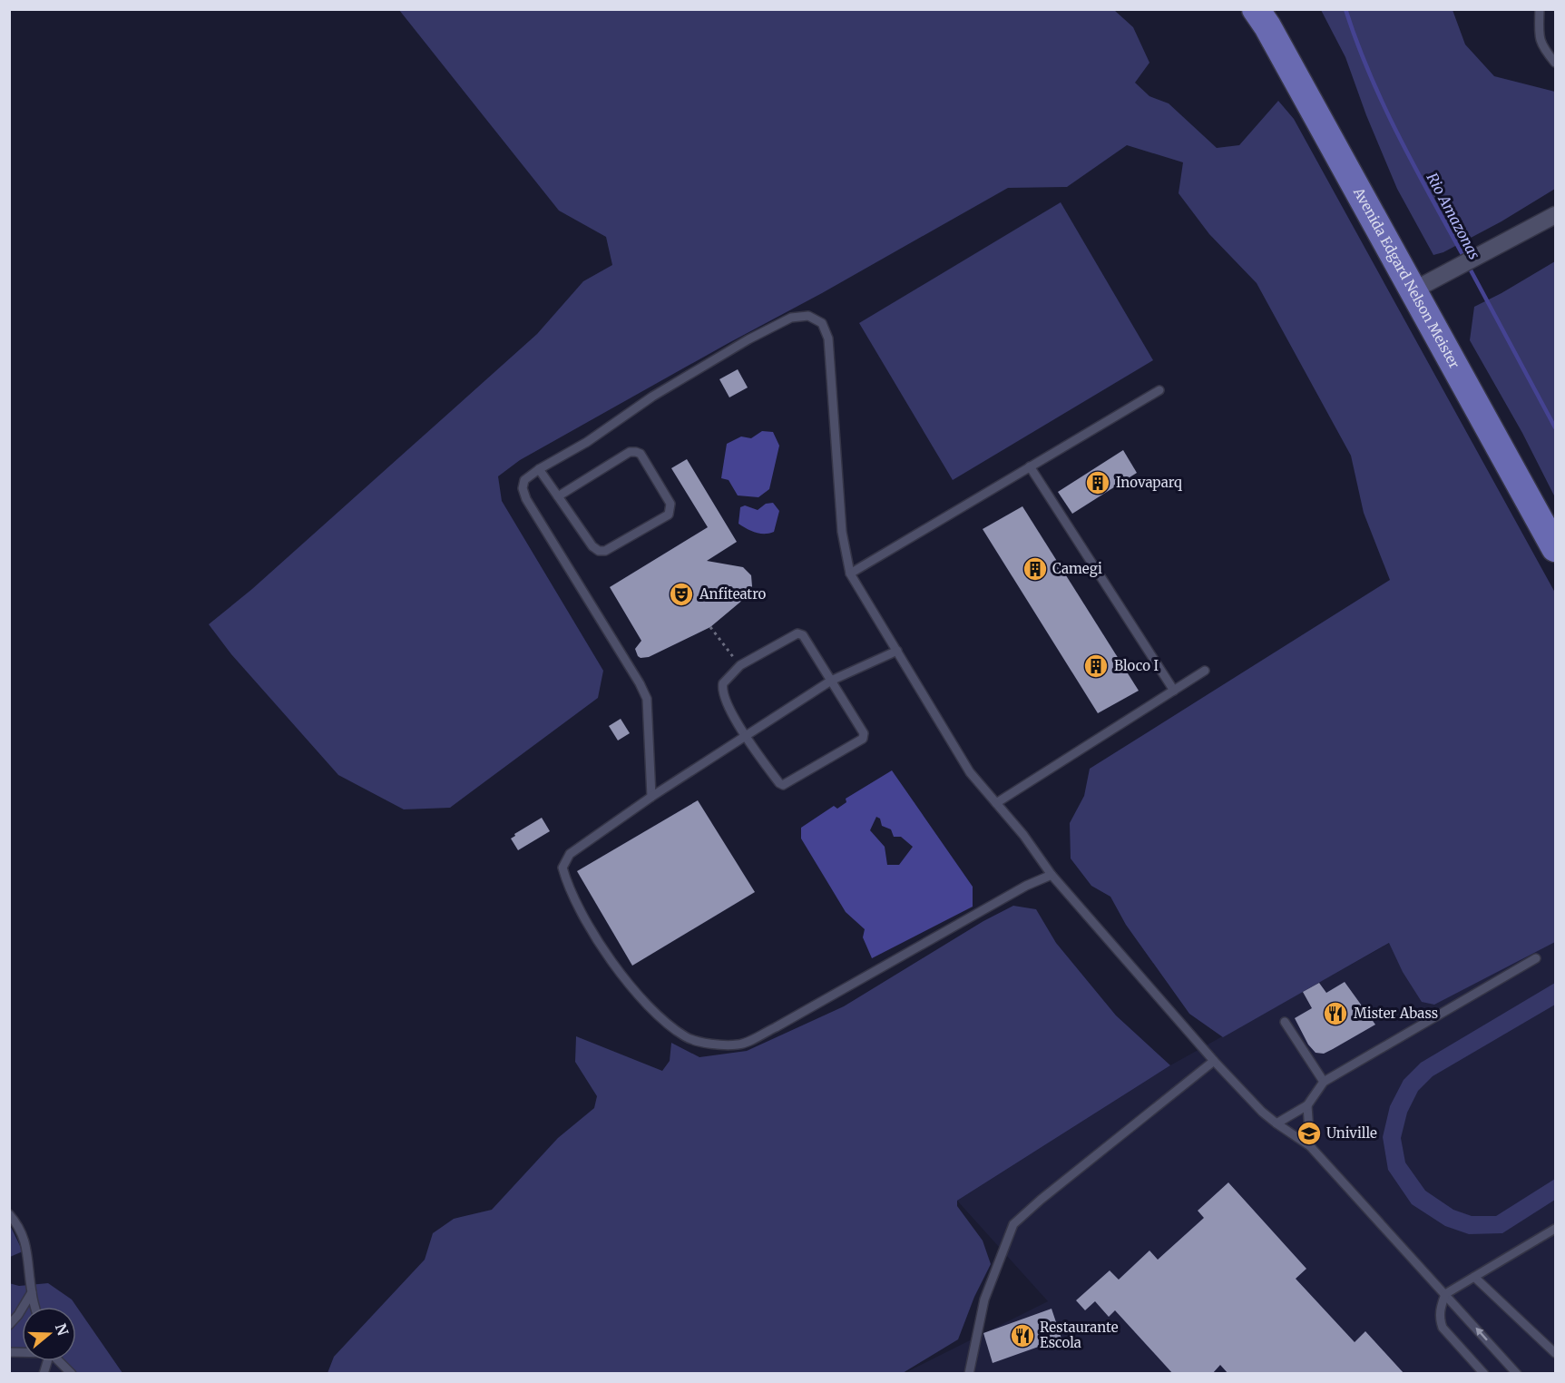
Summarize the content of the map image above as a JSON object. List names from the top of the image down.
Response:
{
  "streets": {
    "main road": ["Avenida Edgard Nelson Meister"]
  },
  "water": ["Rio Amazonas"],
  "places": {
    "building": ["Inovaparq", "Camegi", "Bloco I"],
    "theatre": ["Anfiteatro"],
    "restaurant": ["Mister Abass", "Restaurante Escola"],
    "school or university": ["Univille"]
  },
  "north": "right"
}
